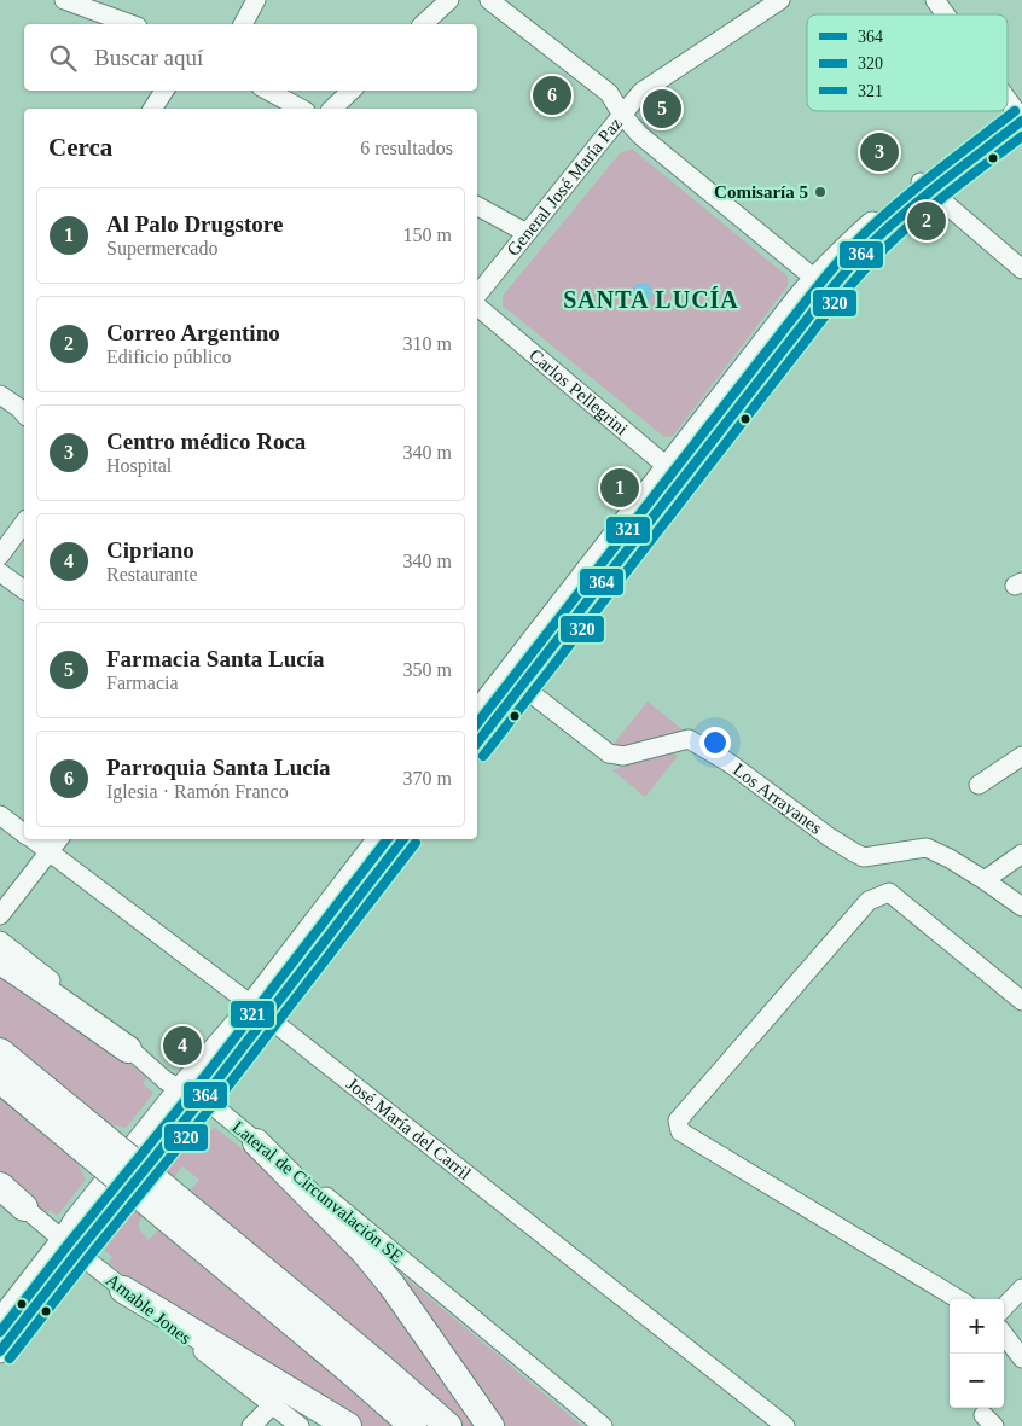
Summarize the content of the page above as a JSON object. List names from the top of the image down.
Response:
{
  "streets": {
    "street": [
      "General José María Paz",
      "Carlos Pellegrini",
      "Los Arrayanes",
      "José María del Carril",
      "Lateral de Circunvalación SE",
      "Amable Jones"
    ]
  },
  "districts": ["SANTA LUCÍA"],
  "places": ["Comisaría 5"],
  "lines": ["transit line 321", "transit line 364", "transit line 320"],
  "legend": ["364", "320", "321"],
  "page": {
    "search": "Buscar aquí",
    "pins": [
      "6",
      "5",
      "3",
      "2",
      "1",
      "4"
    ],
    "heading": ["Cerca", "6 resultados"],
    "list": [
      {
        "mark": "1",
        "name": "Al Palo Drugstore",
        "note": "Supermercado",
        "value": "150 m"
      },
      {
        "mark": "2",
        "name": "Correo Argentino",
        "note": "Edificio público",
        "value": "310 m"
      },
      {
        "mark": "3",
        "name": "Centro médico Roca",
        "note": "Hospital",
        "value": "340 m"
      },
      {
        "mark": "4",
        "name": "Cipriano",
        "note": "Restaurante",
        "value": "340 m"
      },
      {
        "mark": "5",
        "name": "Farmacia Santa Lucía",
        "note": "Farmacia",
        "value": "350 m"
      },
      {
        "mark": "6",
        "name": "Parroquia Santa Lucía",
        "note": "Iglesia · Ramón Franco",
        "value": "370 m"
      }
    ],
    "map_buttons": ["+", "−"]
  }
}
